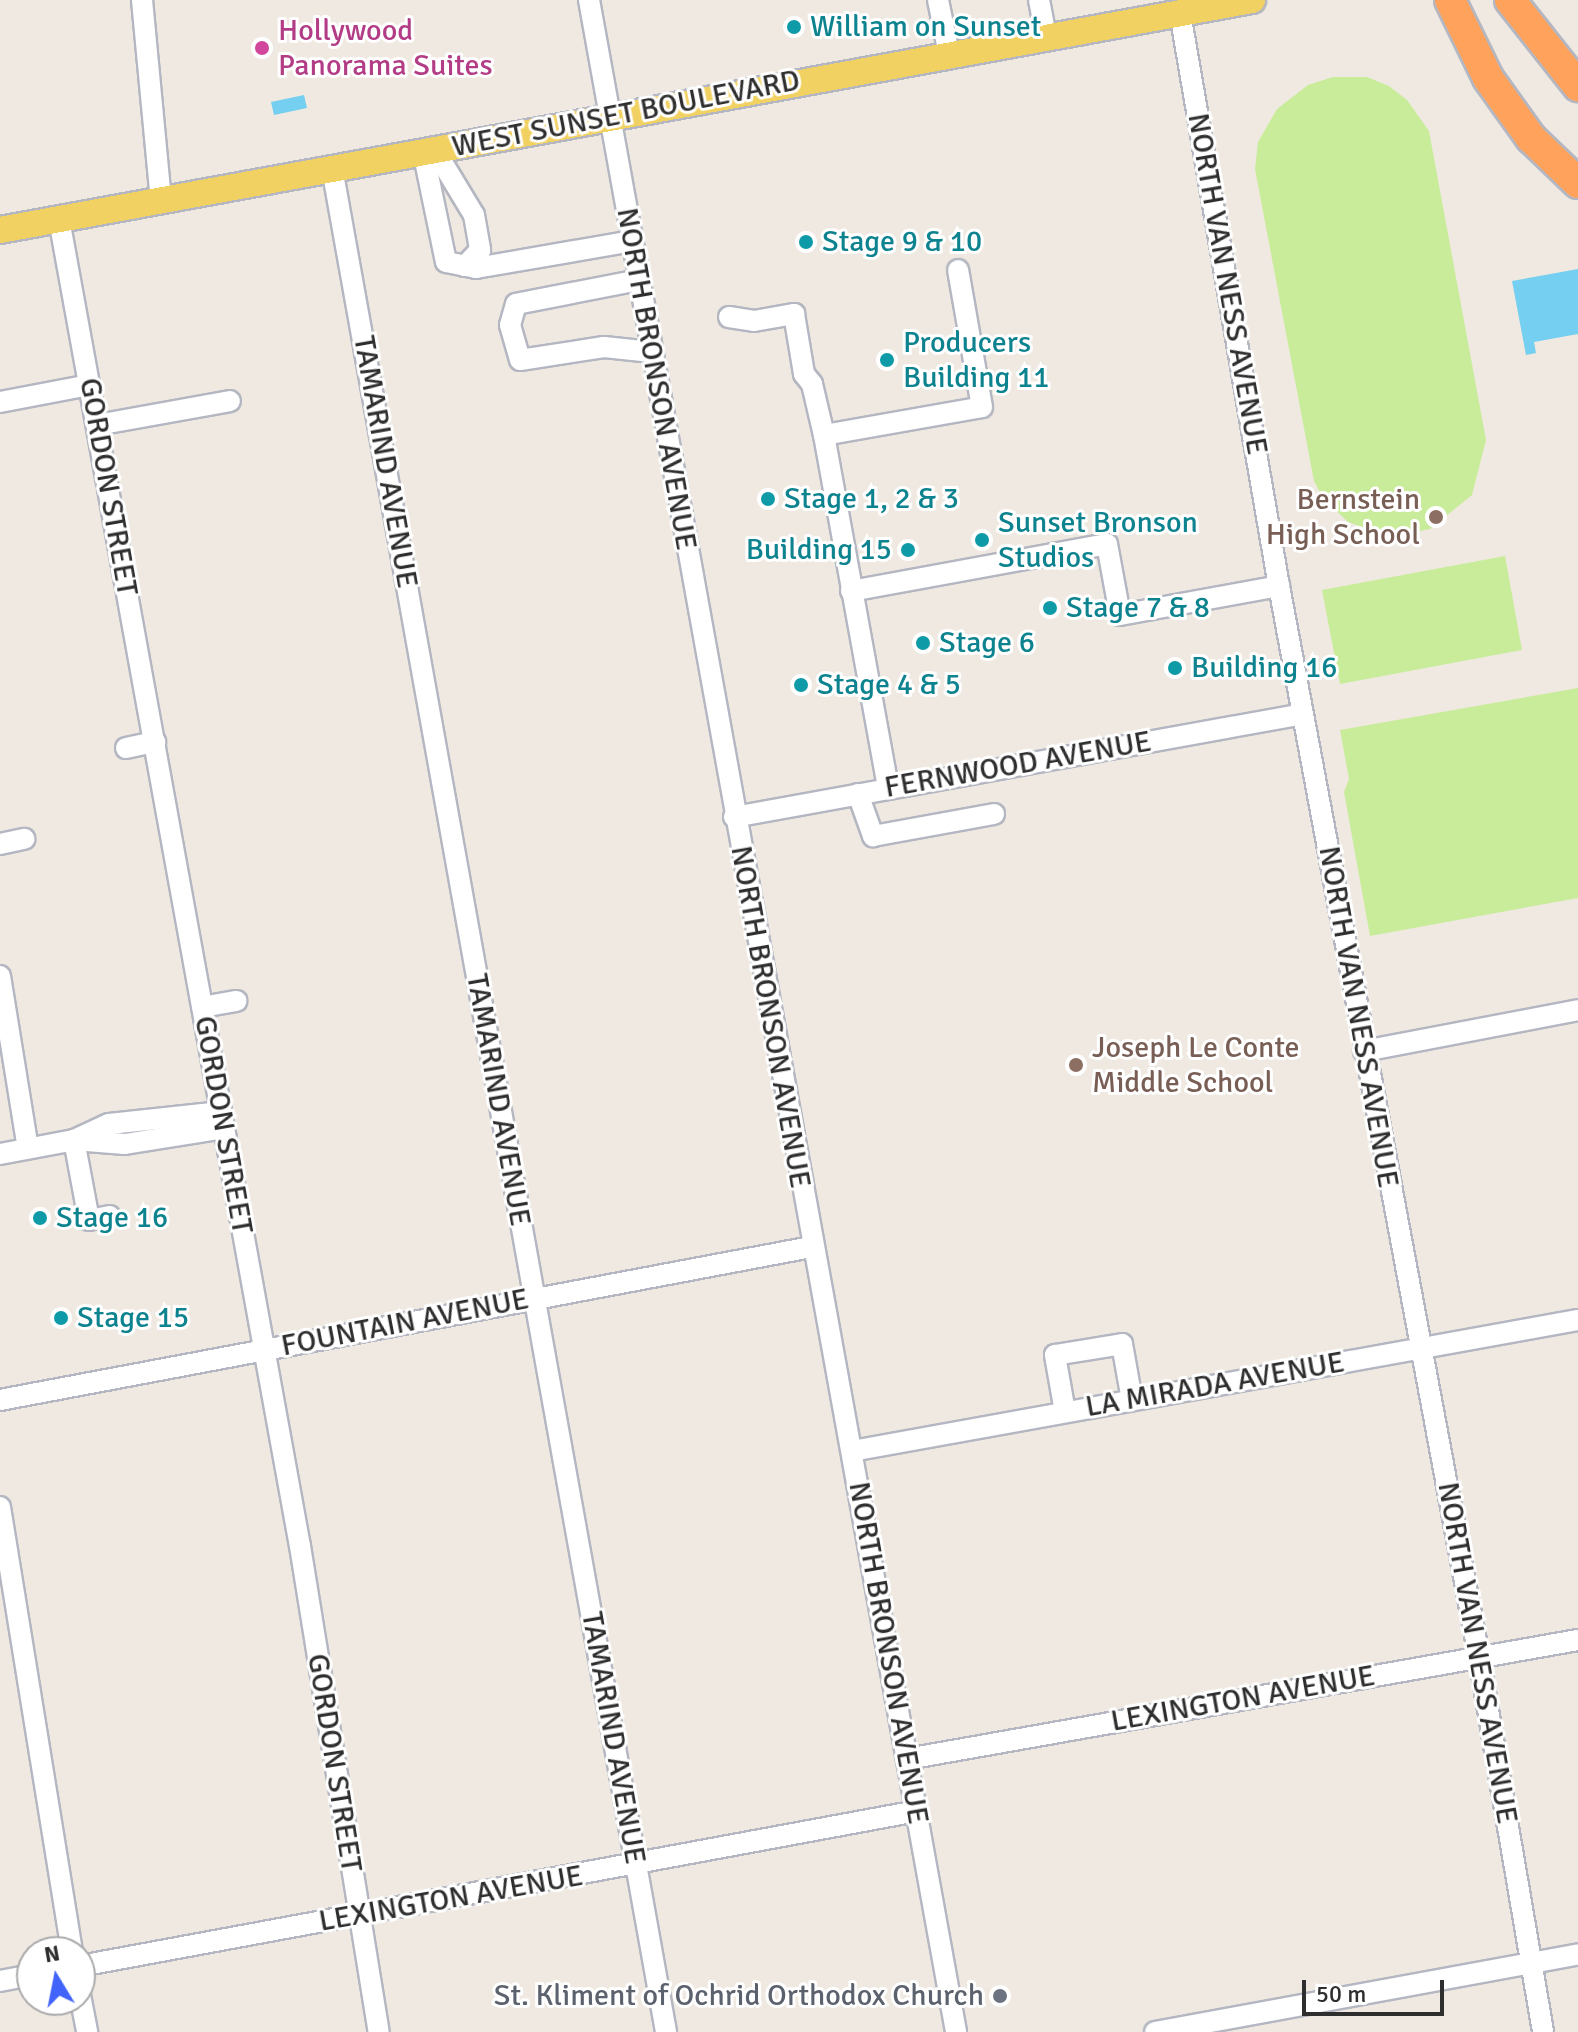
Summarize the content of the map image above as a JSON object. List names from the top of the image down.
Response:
{
  "streets": {
    "main road": ["WEST SUNSET BOULEVARD"],
    "street": [
      "NORTH VAN NESS AVENUE",
      "NORTH BRONSON AVENUE",
      "TAMARIND AVENUE",
      "GORDON STREET",
      "FERNWOOD AVENUE",
      "FOUNTAIN AVENUE",
      "LA MIRADA AVENUE",
      "LEXINGTON AVENUE"
    ]
  },
  "crossings": [
    ["WEST SUNSET BOULEVARD", "NORTH VAN NESS AVENUE"],
    ["WEST SUNSET BOULEVARD", "NORTH BRONSON AVENUE"],
    ["WEST SUNSET BOULEVARD", "TAMARIND AVENUE"],
    ["WEST SUNSET BOULEVARD", "GORDON STREET"],
    ["NORTH VAN NESS AVENUE", "FERNWOOD AVENUE"],
    ["NORTH VAN NESS AVENUE", "LA MIRADA AVENUE"],
    ["NORTH VAN NESS AVENUE", "LEXINGTON AVENUE"],
    ["NORTH BRONSON AVENUE", "FERNWOOD AVENUE"],
    ["NORTH BRONSON AVENUE", "FOUNTAIN AVENUE"],
    ["NORTH BRONSON AVENUE", "LA MIRADA AVENUE"],
    ["NORTH BRONSON AVENUE", "LEXINGTON AVENUE"],
    ["TAMARIND AVENUE", "FOUNTAIN AVENUE"],
    ["TAMARIND AVENUE", "LEXINGTON AVENUE"],
    ["GORDON STREET", "FOUNTAIN AVENUE"],
    ["GORDON STREET", "LEXINGTON AVENUE"]
  ],
  "places": [
    "William on Sunset",
    "Hollywood Panorama Suites",
    "Stage 9 & 10",
    "Producers Building 11",
    "Stage 1, 2 & 3",
    "Bernstein High School",
    "Sunset Bronson Studios",
    "Building 15",
    "Stage 7 & 8",
    "Stage 6",
    "Building 16",
    "Stage 4 & 5",
    "Joseph Le Conte Middle School",
    "Stage 16",
    "Stage 15",
    "St. Kliment of Ochrid Orthodox Church"
  ],
  "scale_bar": "50 m",
  "north": "top"
}
